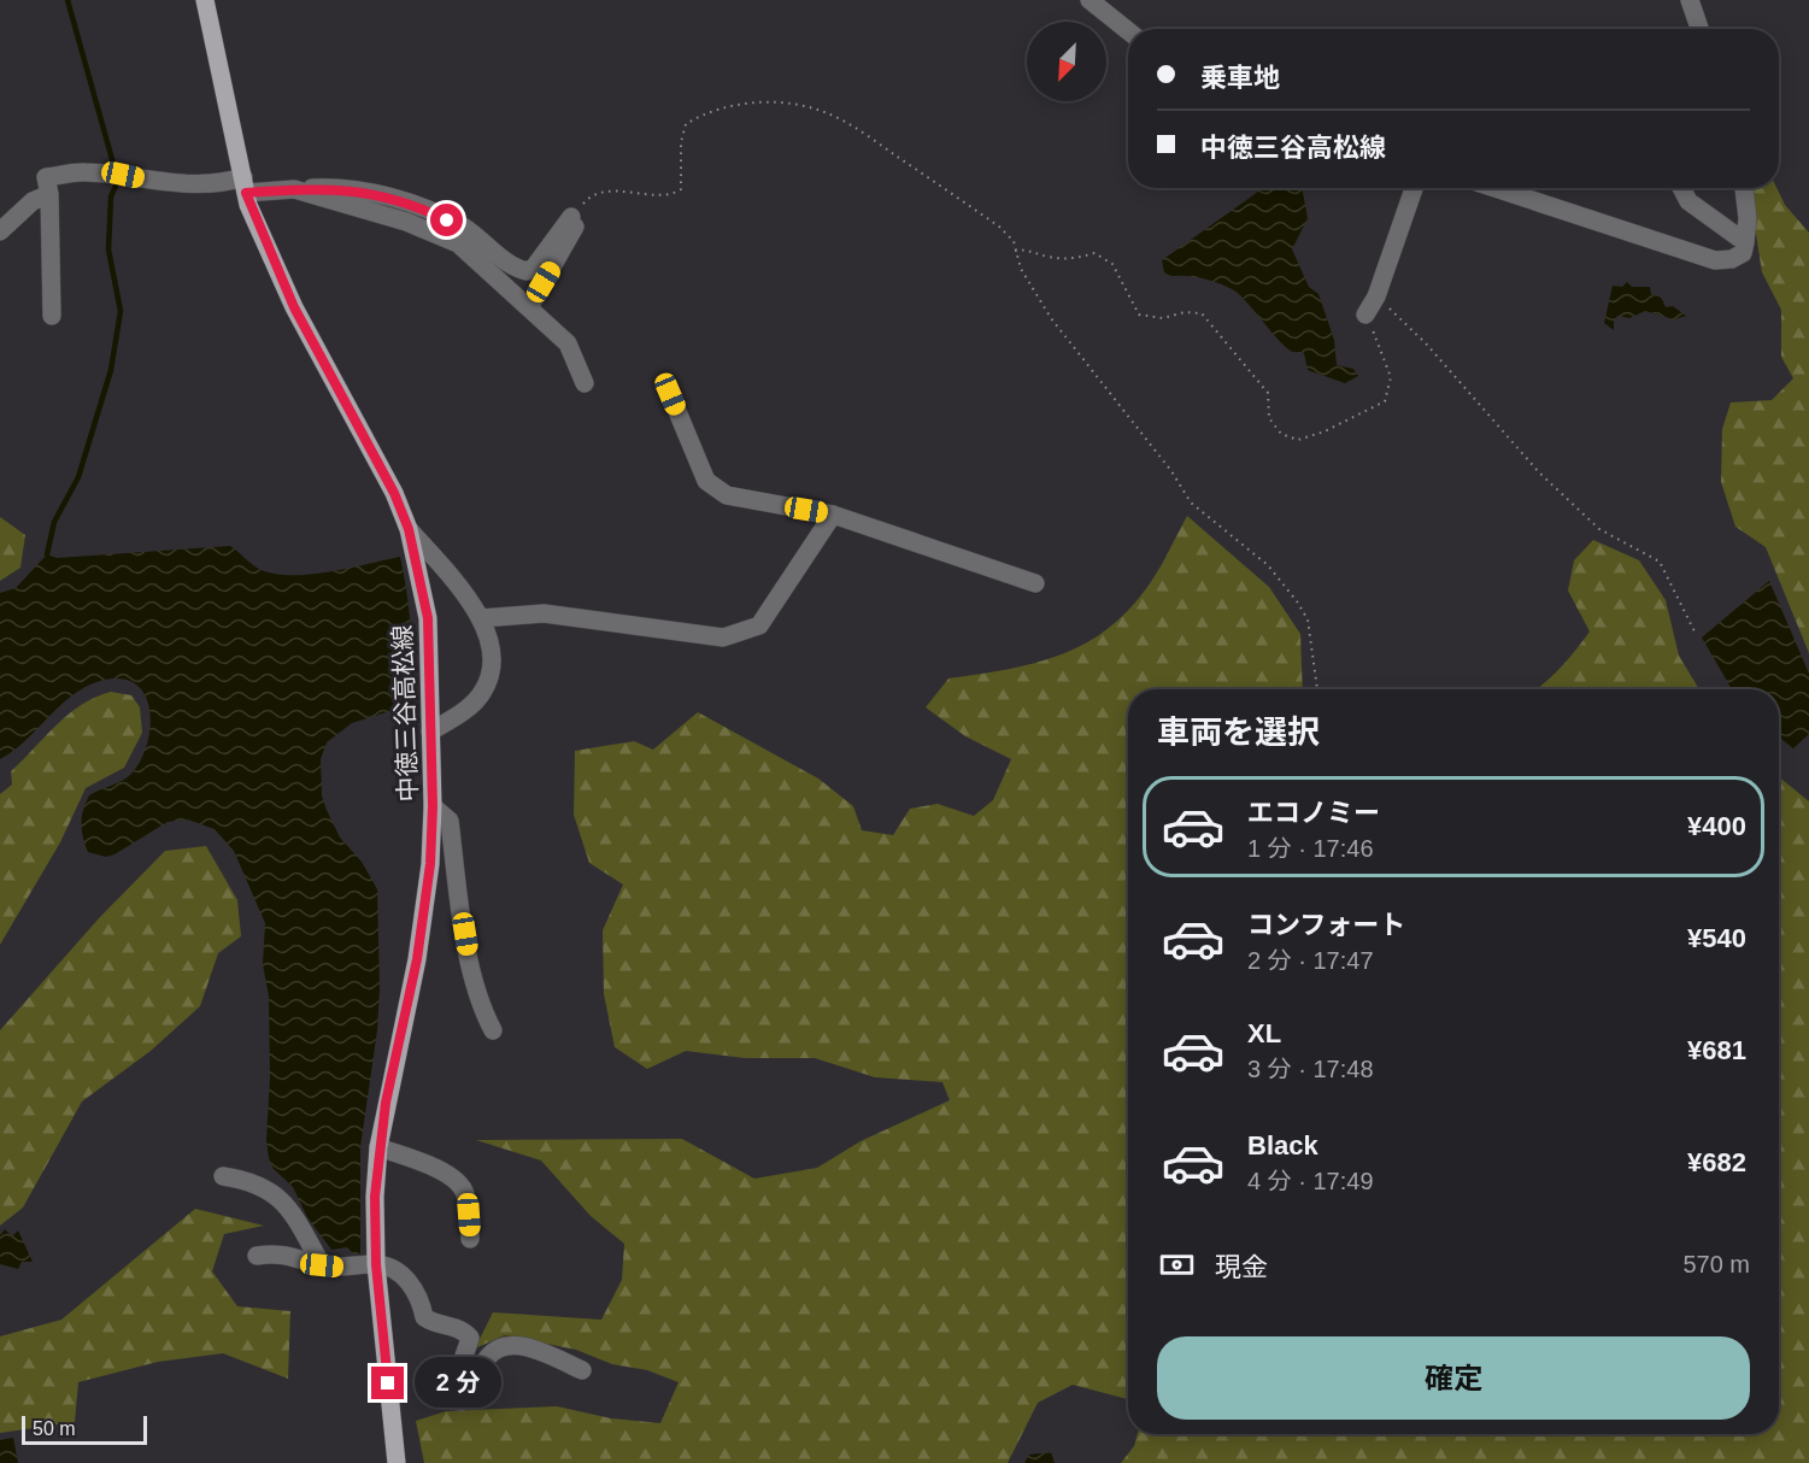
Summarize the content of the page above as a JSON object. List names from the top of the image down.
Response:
{
  "streets": {
    "main road": ["中徳三谷高松線"]
  },
  "scale_bar": "50 m",
  "north": "bottom left",
  "page": {
    "banner": ["乗車地", "中徳三谷高松線"],
    "heading": "車両を選択",
    "list": [
      {
        "name": "エコノミー",
        "note": "1 分 · 17:46",
        "value": "¥400"
      },
      {
        "name": "コンフォート",
        "note": "2 分 · 17:47",
        "value": "¥540"
      },
      {
        "name": "XL",
        "note": "3 分 · 17:48",
        "value": "¥681"
      },
      {
        "name": "Black",
        "note": "4 分 · 17:49",
        "value": "¥682"
      }
    ],
    "pay": ["現金", "570 m"],
    "buttons": "確定",
    "bubble": "2 分",
    "scale": "50 m"
  }
}
